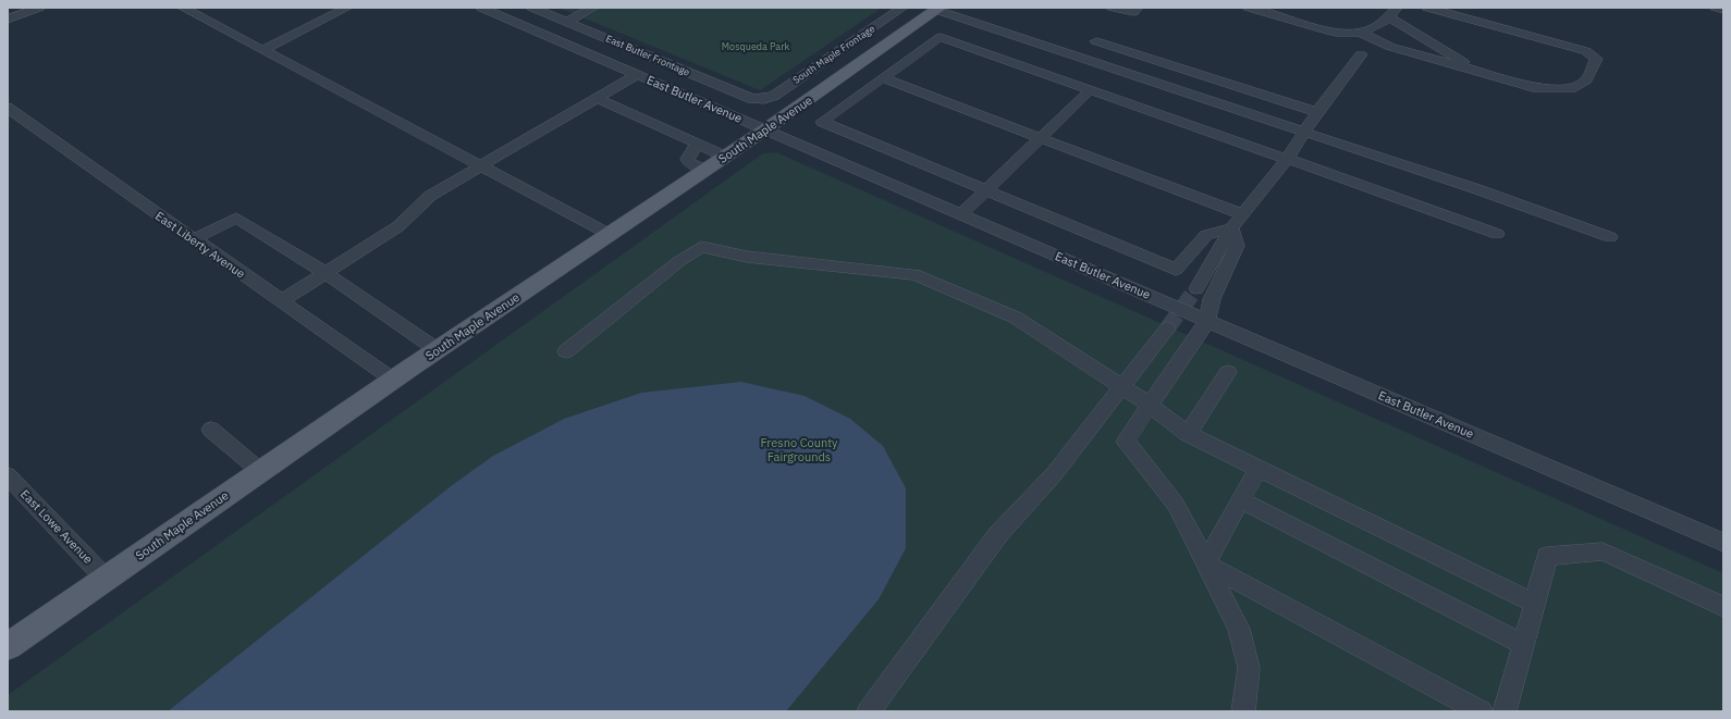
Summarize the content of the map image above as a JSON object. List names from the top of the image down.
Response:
{
  "streets": {
    "main road": ["South Maple Avenue"],
    "street": [
      "South Maple Frontage",
      "East Butler Frontage",
      "East Butler Avenue",
      "East Liberty Avenue",
      "East Lowe Avenue"
    ]
  },
  "crossings": [
    ["South Maple Frontage", "East Butler Frontage"],
    ["East Butler Avenue", "South Maple Avenue"],
    ["South Maple Avenue", "East Liberty Avenue"],
    ["South Maple Avenue", "East Lowe Avenue"]
  ],
  "parks": ["Mosqueda Park", "Fresno County Fairgrounds"]
}
